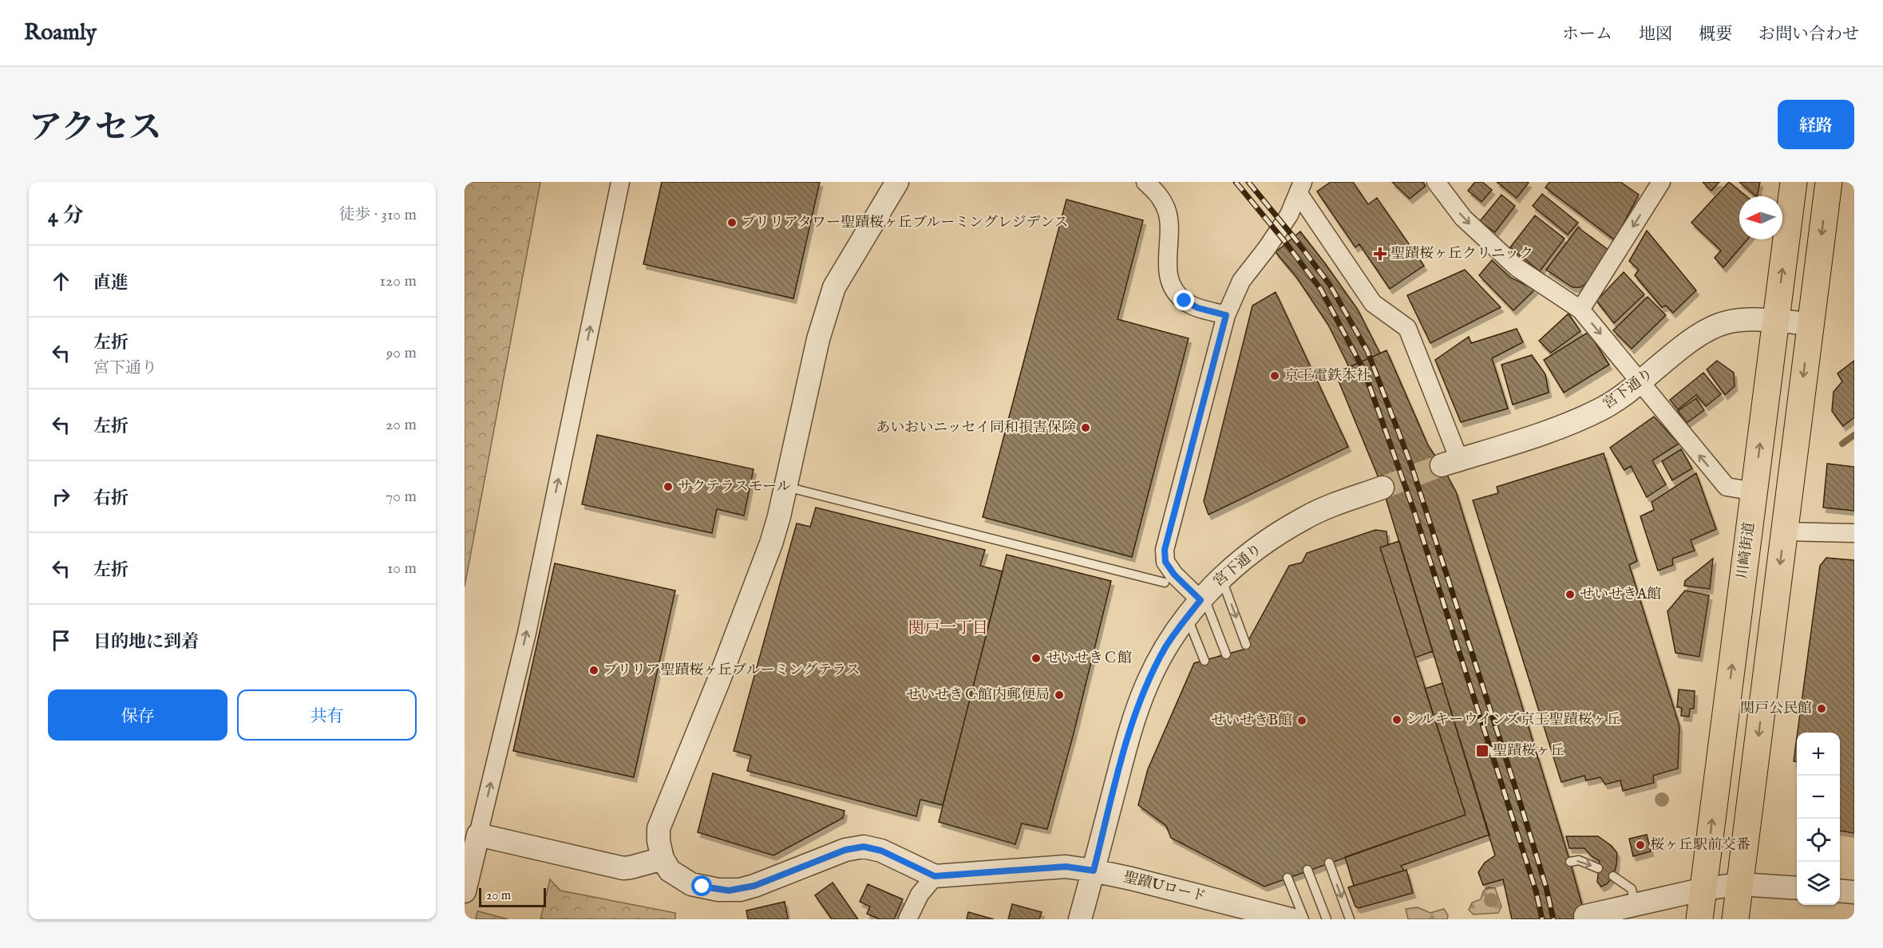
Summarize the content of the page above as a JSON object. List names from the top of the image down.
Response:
{
  "streets": {
    "main road": ["川崎街道"],
    "street": ["宮下通り", "聖蹟Uロード"]
  },
  "crossings": [
    ["宮下通り", "川崎街道"],
    ["宮下通り", "聖蹟Uロード"]
  ],
  "districts": ["関戸一丁目"],
  "places": {
    "other": [
      "ブリリアタワー聖蹟桜ヶ丘ブルーミングレジデンス",
      "京王電鉄本社",
      "あいおいニッセイ同和損害保険",
      "サクテラスモール",
      "せいせきA館",
      "せいせきＣ館",
      "ブリリア聖蹟桜ヶ丘ブルーミングテラス",
      "せいせきＣ館内郵便局",
      "関戸公民館",
      "シルキーウインズ京王聖蹟桜ヶ丘",
      "せいせきB館",
      "桜ヶ丘駅前交番"
    ],
    "health": ["聖蹟桜ヶ丘クリニック"],
    "transit": ["聖蹟桜ヶ丘"]
  },
  "scale_bar": "20 m",
  "north": "left",
  "page": {
    "header": "Roamly",
    "nav": [
      "ホーム",
      "地図",
      "概要",
      "お問い合わせ"
    ],
    "title": "アクセス",
    "buttons": [
      "経路",
      ["保存", "共有"]
    ],
    "heading": ["4 分", "徒歩 · 310 m"],
    "list": [
      ["直進", "120 m"],
      ["左折", "宮下通り", "90 m"],
      ["左折", "20 m"],
      ["右折", "70 m"],
      ["左折", "10 m"],
      "目的地に到着"
    ],
    "map_buttons": ["+", "−"],
    "scale": "20 m"
  }
}
